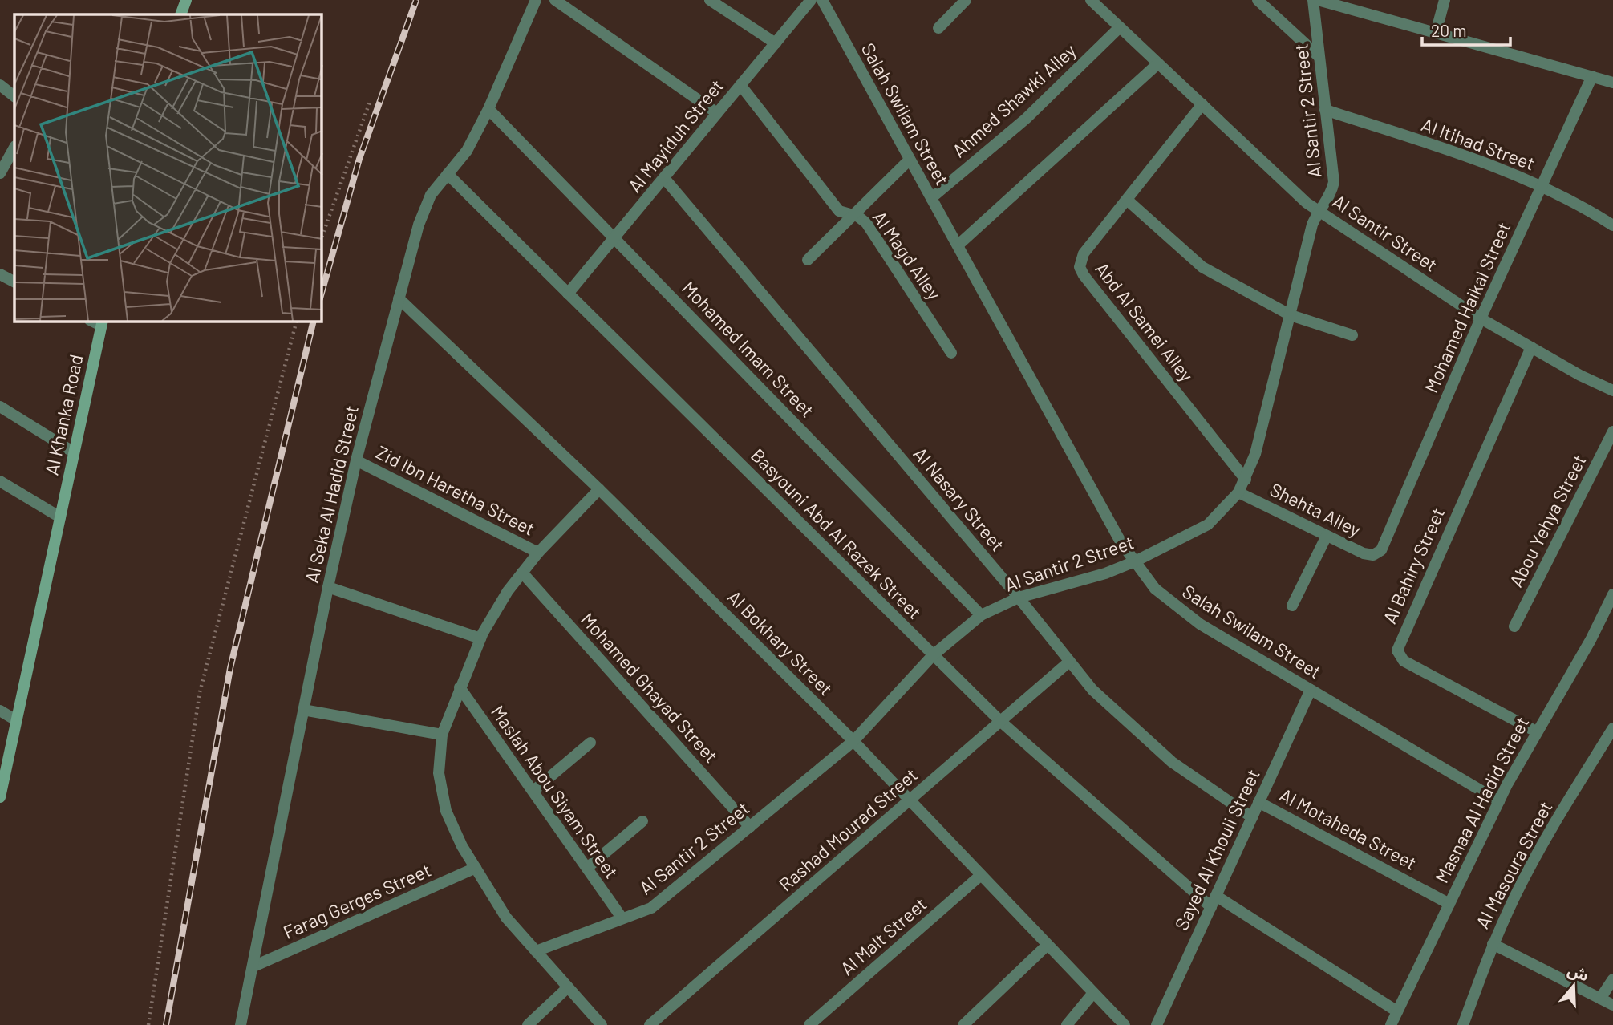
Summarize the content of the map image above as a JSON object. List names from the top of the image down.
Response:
{
  "streets": {
    "main road": ["Al Khanka Road"],
    "street": [
      "Ahmed Shawki Alley",
      "Al Santir 2 Street",
      "Salah Swilam Street",
      "Al Mayiduh Street",
      "Al Itihad Street",
      "Al Santir Street",
      "Al Magd Alley",
      "Mohamed Haikal Street",
      "Abd Al Samei Alley",
      "Mohamed Imam Street",
      "Zid Ibn Haretha Street",
      "Al Seka Al Hadid Street",
      "Al Nasary Street",
      "Shehta Alley",
      "Abou Yehya Street",
      "Basyouni Abd Al Razek Street",
      "Al Bahiry Street",
      "Al Bokhary Street",
      "Mohamed Ghayad Street",
      "Maslah Abou Siyam Street",
      "Masnaa Al Hadid Street",
      "Al Motaheda Street",
      "Rashad Mourad Street",
      "Sayed Al Khouli Street",
      "Al Masoura Street",
      "Farag Gerges Street",
      "Al Malt Street"
    ]
  },
  "crossings": [
    ["Ahmed Shawki Alley", "Salah Swilam Street"],
    ["Ahmed Shawki Alley", "Al Santir Street"],
    ["Al Santir 2 Street", "Salah Swilam Street"],
    ["Al Santir 2 Street", "Al Itihad Street"],
    ["Al Santir 2 Street", "Al Santir Street"],
    ["Al Santir 2 Street", "Abd Al Samei Alley"],
    ["Al Santir 2 Street", "Mohamed Imam Street"],
    ["Al Santir 2 Street", "Al Nasary Street"],
    ["Al Santir 2 Street", "Shehta Alley"],
    ["Al Santir 2 Street", "Basyouni Abd Al Razek Street"],
    ["Al Santir 2 Street", "Al Bokhary Street"],
    ["Al Santir 2 Street", "Mohamed Ghayad Street"],
    ["Al Santir 2 Street", "Maslah Abou Siyam Street"],
    ["Salah Swilam Street", "Masnaa Al Hadid Street"],
    ["Salah Swilam Street", "Sayed Al Khouli Street"],
    ["Al Mayiduh Street", "Al Magd Alley"],
    ["Al Mayiduh Street", "Mohamed Imam Street"],
    ["Al Mayiduh Street", "Al Nasary Street"],
    ["Al Mayiduh Street", "Basyouni Abd Al Razek Street"],
    ["Al Itihad Street", "Mohamed Haikal Street"],
    ["Al Santir Street", "Mohamed Haikal Street"],
    ["Al Santir Street", "Abd Al Samei Alley"],
    ["Al Santir Street", "Al Bahiry Street"],
    ["Mohamed Haikal Street", "Shehta Alley"],
    ["Mohamed Imam Street", "Al Seka Al Hadid Street"],
    ["Zid Ibn Haretha Street", "Al Seka Al Hadid Street"],
    ["Al Seka Al Hadid Street", "Basyouni Abd Al Razek Street"],
    ["Al Seka Al Hadid Street", "Al Bokhary Street"],
    ["Al Seka Al Hadid Street", "Farag Gerges Street"],
    ["Al Nasary Street", "Rashad Mourad Street"],
    ["Al Nasary Street", "Sayed Al Khouli Street"],
    ["Basyouni Abd Al Razek Street", "Rashad Mourad Street"],
    ["Basyouni Abd Al Razek Street", "Sayed Al Khouli Street"],
    ["Al Bahiry Street", "Masnaa Al Hadid Street"],
    ["Al Bokhary Street", "Rashad Mourad Street"],
    ["Al Bokhary Street", "Al Malt Street"],
    ["Masnaa Al Hadid Street", "Al Motaheda Street"],
    ["Al Motaheda Street", "Sayed Al Khouli Street"]
  ],
  "scale_bar": "20 m",
  "north": "top"
}
